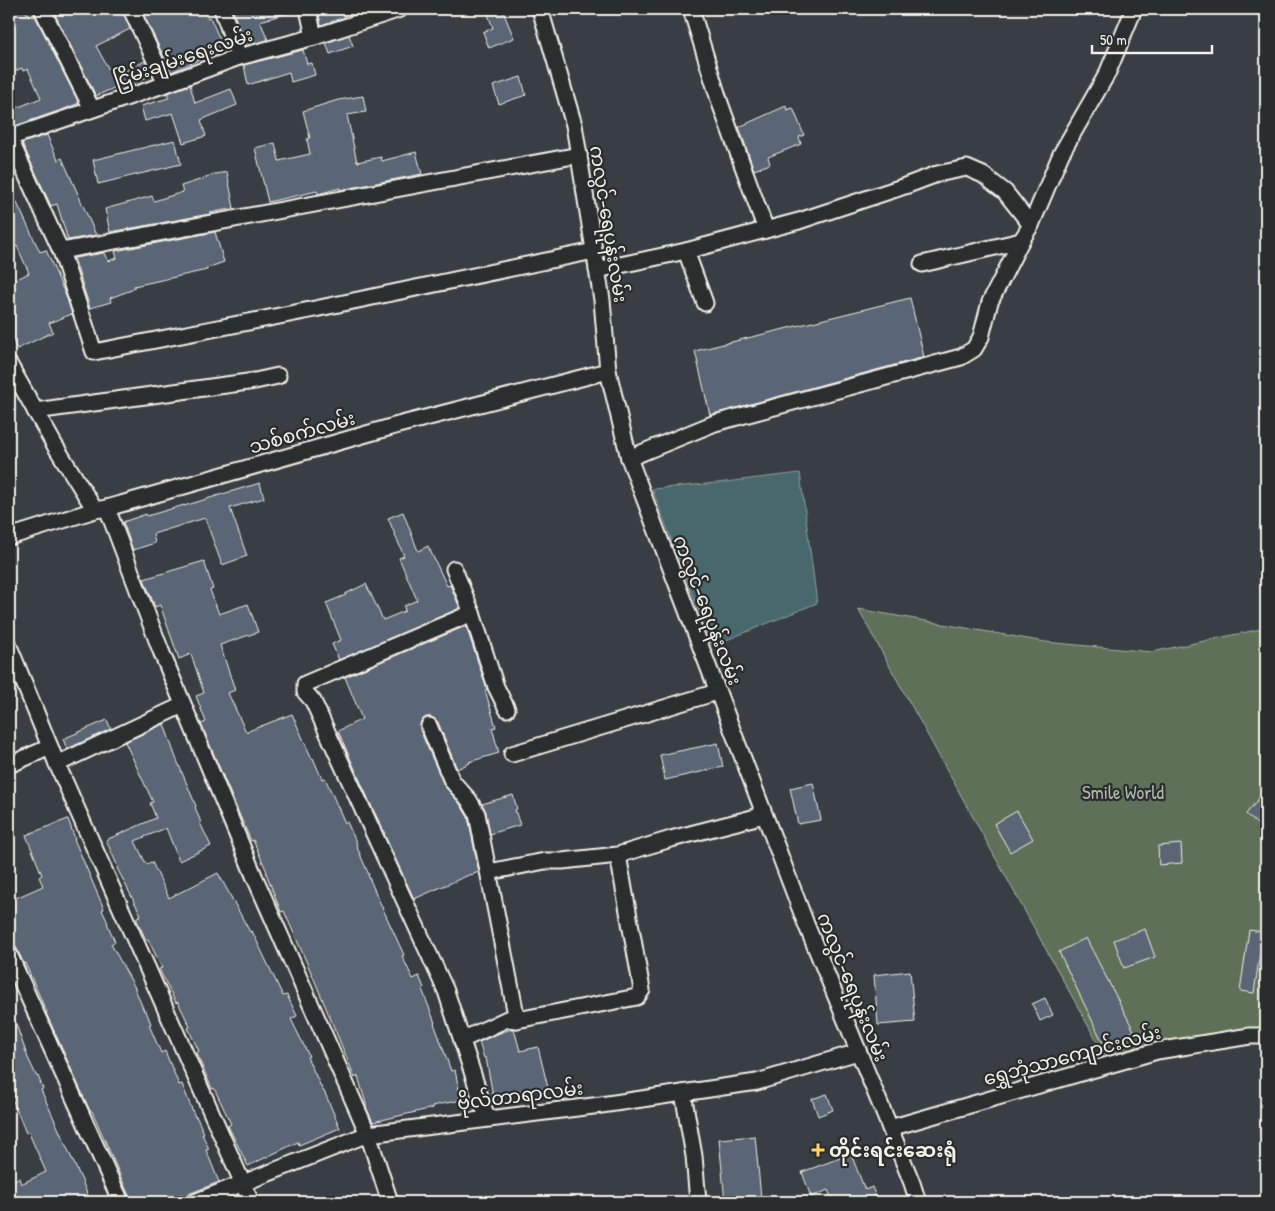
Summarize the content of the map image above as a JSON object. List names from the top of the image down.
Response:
{
  "streets": {
    "street": [
      "ငြိမ်းချမ်းရေးလမ်း",
      "ကလွင်-ရေပုန်းလမ်း",
      "သစ်စက်လမ်း",
      "ရွှေဘုံသာကျောင်းလမ်း",
      "ဗိုလ်တာရာလမ်း"
    ]
  },
  "crossings": [
    ["ကလွင်-ရေပုန်းလမ်း", "သစ်စက်လမ်း"],
    ["ကလွင်-ရေပုန်းလမ်း", "ရွှေဘုံသာကျောင်းလမ်း"],
    ["ကလွင်-ရေပုန်းလမ်း", "ဗိုလ်တာရာလမ်း"]
  ],
  "parks": ["Smile World"],
  "places": {
    "health": ["တိုင်းရင်းဆေးရုံ"]
  },
  "scale_bar": "50 m"
}
